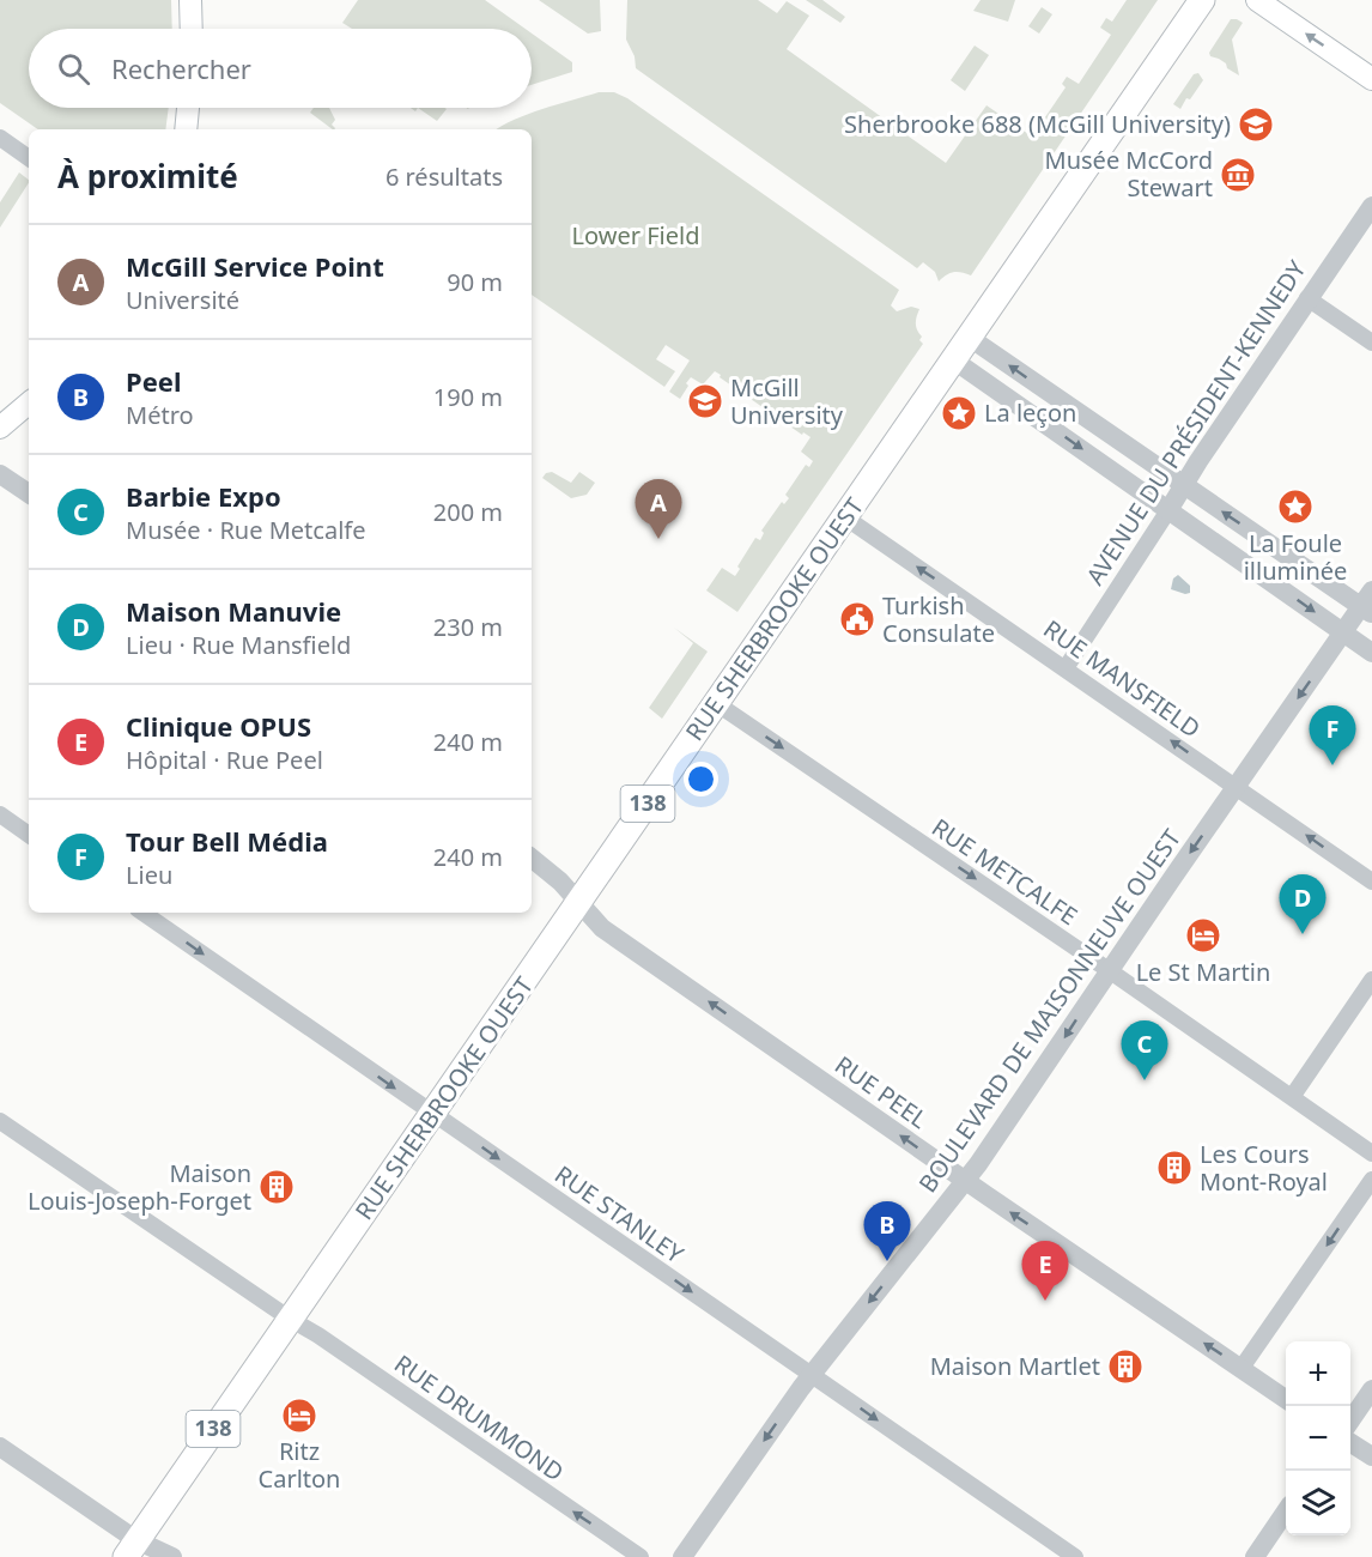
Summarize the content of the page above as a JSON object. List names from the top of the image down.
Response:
{
  "streets": {
    "main road": ["RUE SHERBROOKE OUEST", "138"],
    "street": [
      "AVENUE DU PRÉSIDENT-KENNEDY",
      "RUE MANSFIELD",
      "RUE METCALFE",
      "BOULEVARD DE MAISONNEUVE OUEST",
      "RUE PEEL",
      "RUE STANLEY",
      "RUE DRUMMOND"
    ]
  },
  "crossings": [
    ["AVENUE DU PRÉSIDENT-KENNEDY", "RUE MANSFIELD"],
    ["RUE SHERBROOKE OUEST", "RUE MANSFIELD"],
    ["RUE SHERBROOKE OUEST", "RUE METCALFE"],
    ["RUE SHERBROOKE OUEST", "RUE PEEL"],
    ["RUE SHERBROOKE OUEST", "RUE STANLEY"],
    ["RUE SHERBROOKE OUEST", "RUE DRUMMOND"],
    ["RUE MANSFIELD", "BOULEVARD DE MAISONNEUVE OUEST"],
    ["RUE METCALFE", "BOULEVARD DE MAISONNEUVE OUEST"],
    ["BOULEVARD DE MAISONNEUVE OUEST", "RUE PEEL"],
    ["BOULEVARD DE MAISONNEUVE OUEST", "RUE STANLEY"]
  ],
  "one_way": [
    "RUE MANSFIELD",
    "RUE METCALFE",
    "BOULEVARD DE MAISONNEUVE OUEST",
    "RUE PEEL",
    "RUE STANLEY"
  ],
  "parks": ["Lower Field"],
  "places": {
    "school or university": ["Sherbrooke 688 (McGill University)", "McGill University"],
    "museum": ["Musée McCord Stewart"],
    "place": ["La leçon", "La Foule illuminée"],
    "public building": ["Turkish Consulate"],
    "hotel": ["Le St Martin", "Ritz Carlton"],
    "building": ["Les Cours Mont-Royal", "Maison Louis-Joseph-Forget", "Maison Martlet"]
  },
  "page": {
    "search": "Rechercher",
    "heading": ["À proximité", "6 résultats"],
    "list": [
      {
        "mark": "A",
        "name": "McGill Service Point",
        "note": "Université",
        "value": "90 m"
      },
      {
        "mark": "B",
        "name": "Peel",
        "note": "Métro",
        "value": "190 m"
      },
      {
        "mark": "C",
        "name": "Barbie Expo",
        "note": "Musée · Rue Metcalfe",
        "value": "200 m"
      },
      {
        "mark": "D",
        "name": "Maison Manuvie",
        "note": "Lieu · Rue Mansfield",
        "value": "230 m"
      },
      {
        "mark": "E",
        "name": "Clinique OPUS",
        "note": "Hôpital · Rue Peel",
        "value": "240 m"
      },
      {
        "mark": "F",
        "name": "Tour Bell Média",
        "note": "Lieu",
        "value": "240 m"
      }
    ],
    "pins": [
      "A",
      "F",
      "D",
      "C",
      "B",
      "E"
    ],
    "map_buttons": ["+", "−"]
  }
}
